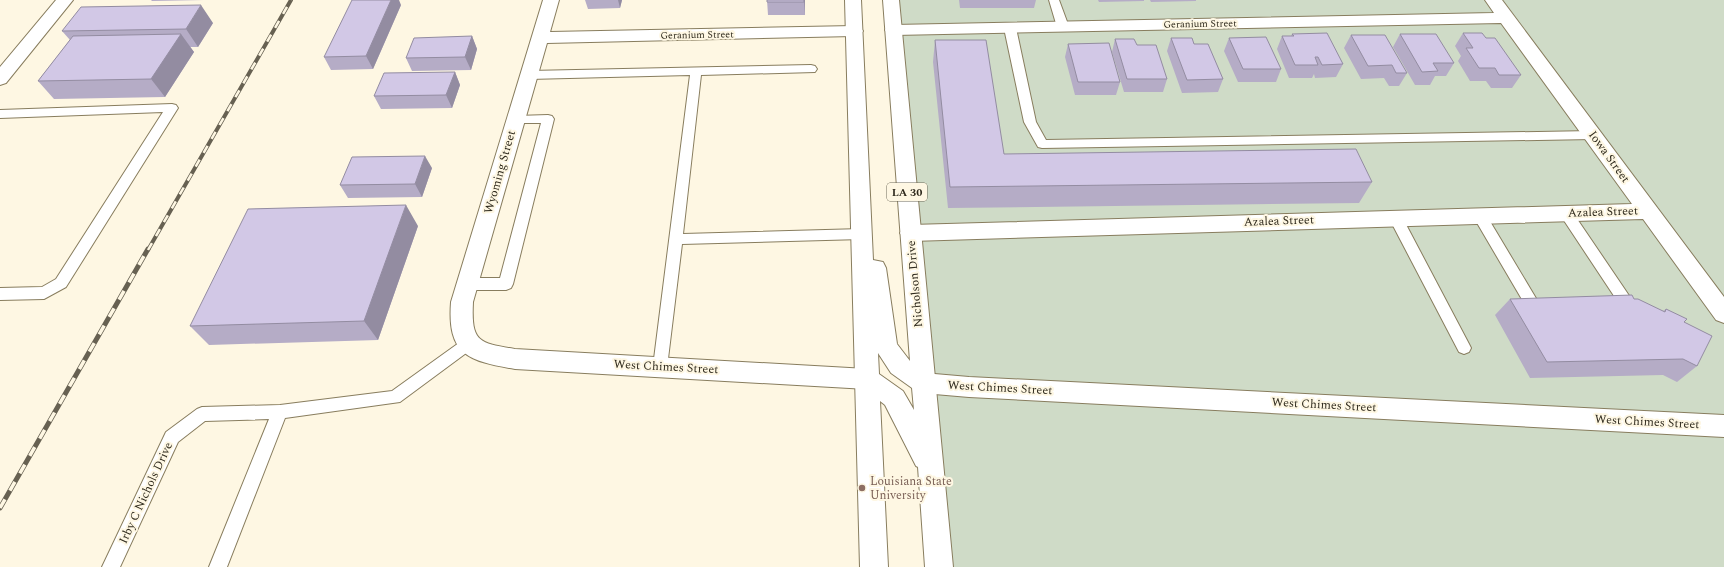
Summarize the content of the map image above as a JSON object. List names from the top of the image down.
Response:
{
  "streets": {
    "street": [
      "Geranium Street",
      "Iowa Street",
      "Wyoming Street",
      "LA 30",
      "Azalea Street",
      "Nicholson Drive",
      "West Chimes Street"
    ],
    "lane": ["Irby C Nichols Drive"]
  },
  "crossings": [
    ["Geranium Street", "Iowa Street"],
    ["Geranium Street", "Wyoming Street"],
    ["Geranium Street", "Nicholson Drive"],
    ["Iowa Street", "Azalea Street"],
    ["Wyoming Street", "West Chimes Street"],
    ["Wyoming Street", "Irby C Nichols Drive"],
    ["Azalea Street", "Nicholson Drive"],
    ["Nicholson Drive", "West Chimes Street"],
    ["West Chimes Street", "Irby C Nichols Drive"]
  ],
  "places": ["Louisiana State University"]
}
